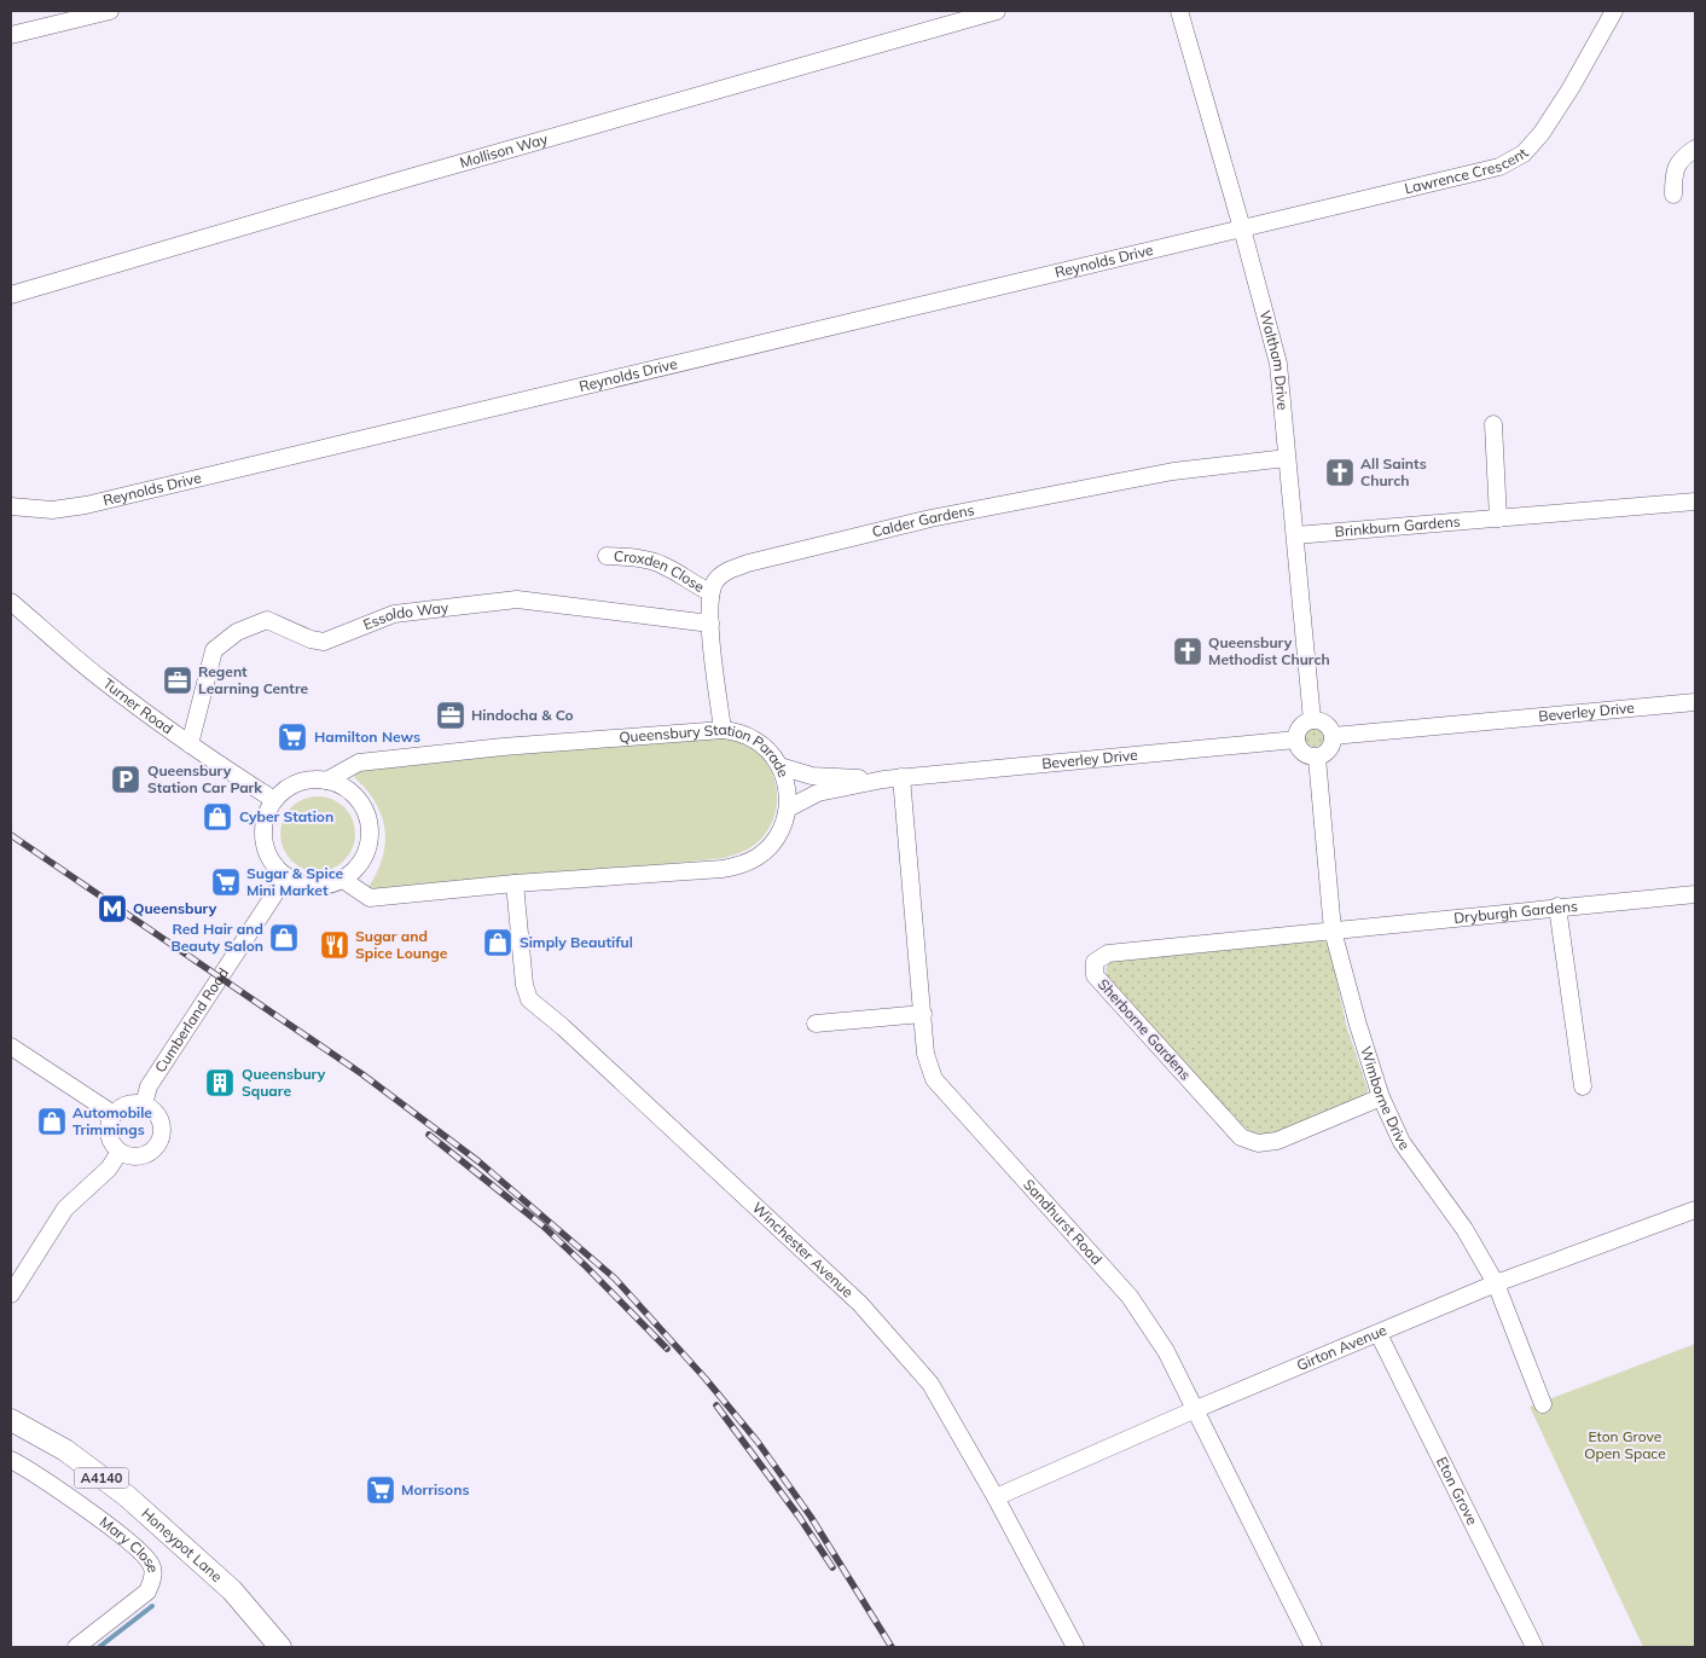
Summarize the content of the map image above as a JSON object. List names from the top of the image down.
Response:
{
  "streets": {
    "main road": ["A4140", "Honeypot Lane"],
    "street": [
      "Mollison Way",
      "Lawrence Crescent",
      "Reynolds Drive",
      "Waltham Drive",
      "Calder Gardens",
      "Brinkburn Gardens",
      "Croxden Close",
      "Essoldo Way",
      "Turner Road",
      "Beverley Drive",
      "Queensbury Station Parade",
      "Dryburgh Gardens",
      "Cumberland Road",
      "Sherborne Gardens",
      "Wimborne Drive",
      "Sandhurst Road",
      "Winchester Avenue",
      "Girton Avenue",
      "Eton Grove",
      "Mary Close"
    ]
  },
  "crossings": [
    ["Lawrence Crescent", "Reynolds Drive"],
    ["Lawrence Crescent", "Waltham Drive"],
    ["Reynolds Drive", "Waltham Drive"],
    ["Waltham Drive", "Calder Gardens"],
    ["Waltham Drive", "Brinkburn Gardens"],
    ["Waltham Drive", "Beverley Drive"],
    ["Waltham Drive", "Wimborne Drive"],
    ["Calder Gardens", "Croxden Close"],
    ["Essoldo Way", "Turner Road"],
    ["Turner Road", "Queensbury Station Parade"],
    ["Turner Road", "Cumberland Road"],
    ["Beverley Drive", "Queensbury Station Parade"],
    ["Beverley Drive", "Wimborne Drive"],
    ["Beverley Drive", "Sandhurst Road"],
    ["Queensbury Station Parade", "Cumberland Road"],
    ["Queensbury Station Parade", "Winchester Avenue"],
    ["Dryburgh Gardens", "Sherborne Gardens"],
    ["Dryburgh Gardens", "Wimborne Drive"],
    ["Sherborne Gardens", "Wimborne Drive"],
    ["Wimborne Drive", "Girton Avenue"],
    ["Sandhurst Road", "Girton Avenue"],
    ["Winchester Avenue", "Girton Avenue"],
    ["Girton Avenue", "Eton Grove"]
  ],
  "parks": ["Eton Grove Open Space"],
  "places": {
    "church": ["All Saints Church", "Queensbury Methodist Church"],
    "office": ["Regent Learning Centre", "Hindocha & Co"],
    "supermarket": ["Hamilton News", "Sugar & Spice Mini Market", "Morrisons"],
    "parking": ["Queensbury Station Car Park"],
    "shop": [
      "Cyber Station",
      "Red Hair and Beauty Salon",
      "Simply Beautiful",
      "Automobile Trimmings"
    ],
    "metro station": ["Queensbury"],
    "restaurant": ["Sugar and Spice Lounge"],
    "building": ["Queensbury Square"]
  }
}
